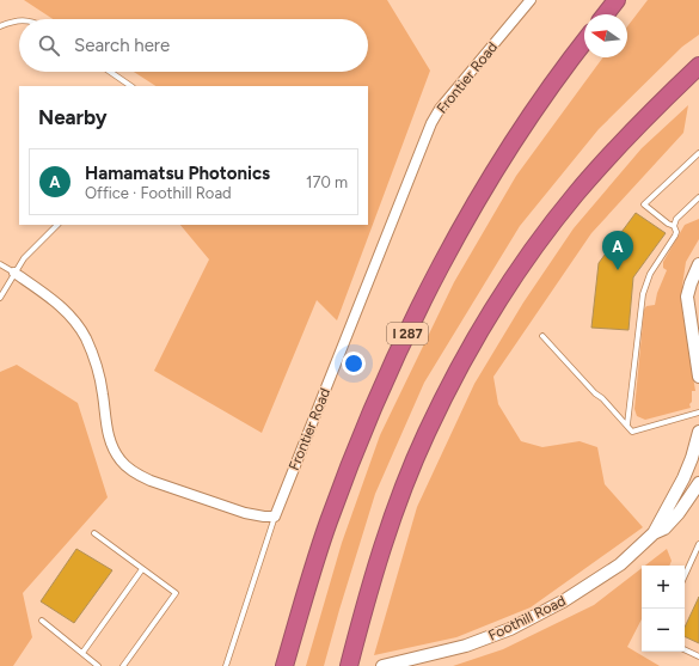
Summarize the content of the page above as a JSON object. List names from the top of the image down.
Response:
{
  "streets": {
    "highway": ["I 287"],
    "street": ["Frontier Road", "Foothill Road"]
  },
  "north": "left",
  "page": {
    "search": "Search here",
    "heading": "Nearby",
    "list": [
      {
        "mark": "A",
        "name": "Hamamatsu Photonics",
        "note": "Office · Foothill Road",
        "value": "170 m"
      }
    ],
    "pins": "A",
    "map_buttons": ["+", "−"]
  }
}
